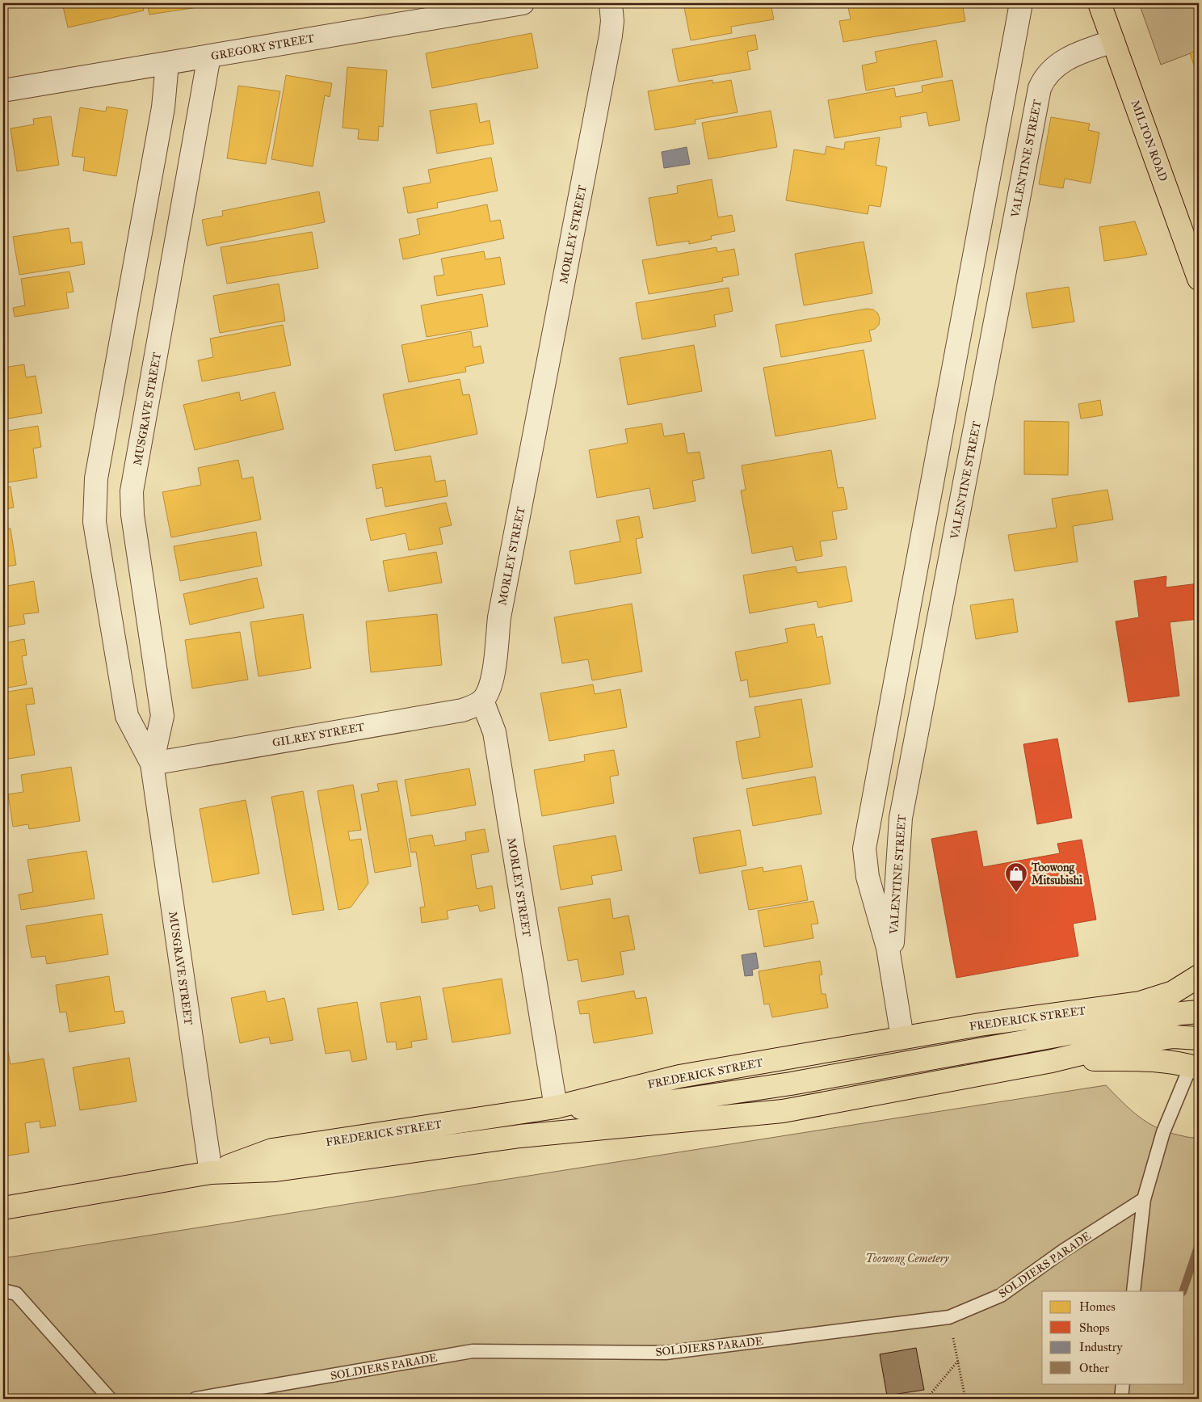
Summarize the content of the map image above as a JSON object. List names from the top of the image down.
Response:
{
  "streets": {
    "main road": ["MILTON ROAD", "FREDERICK STREET"],
    "street": [
      "GREGORY STREET",
      "VALENTINE STREET",
      "MORLEY STREET",
      "MUSGRAVE STREET",
      "GILREY STREET"
    ],
    "lane": ["SOLDIERS PARADE"]
  },
  "crossings": [
    ["GREGORY STREET", "MUSGRAVE STREET"],
    ["MILTON ROAD", "VALENTINE STREET"],
    ["VALENTINE STREET", "FREDERICK STREET"],
    ["MORLEY STREET", "GILREY STREET"],
    ["MORLEY STREET", "FREDERICK STREET"],
    ["MUSGRAVE STREET", "GILREY STREET"],
    ["MUSGRAVE STREET", "FREDERICK STREET"]
  ],
  "parks": ["Toowong Cemetery"],
  "places": {
    "shop": ["Toowong Mitsubishi"]
  },
  "legend": [
    "Homes",
    "Shops",
    "Industry",
    "Other"
  ]
}
